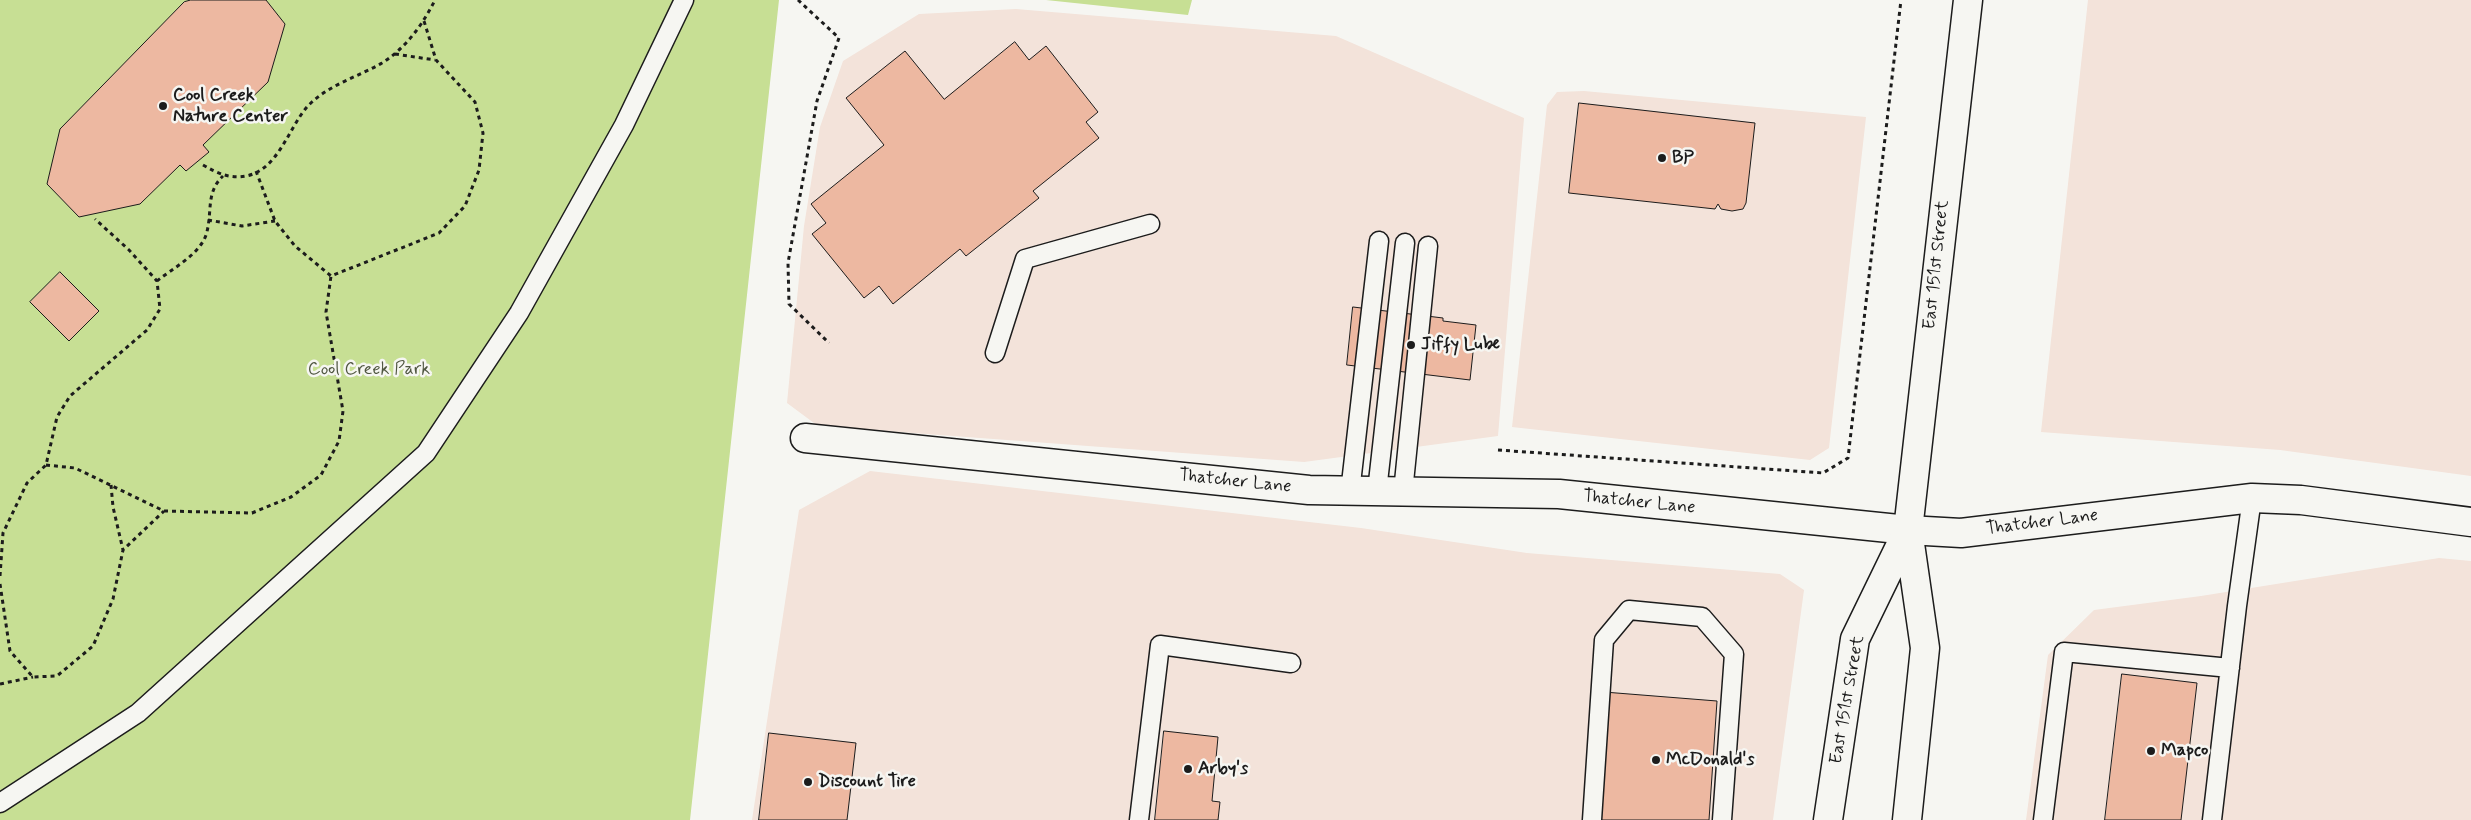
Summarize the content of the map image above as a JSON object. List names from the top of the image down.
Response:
{
  "streets": {
    "street": ["East 151st Street", "Thatcher Lane"]
  },
  "crossings": [
    ["East 151st Street", "Thatcher Lane"]
  ],
  "parks": ["Cool Creek Park"],
  "places": [
    "Cool Creek Nature Center",
    "BP",
    "Jiffy Lube",
    "Mapco",
    "McDonald's",
    "Arby's",
    "Discount Tire"
  ]
}
